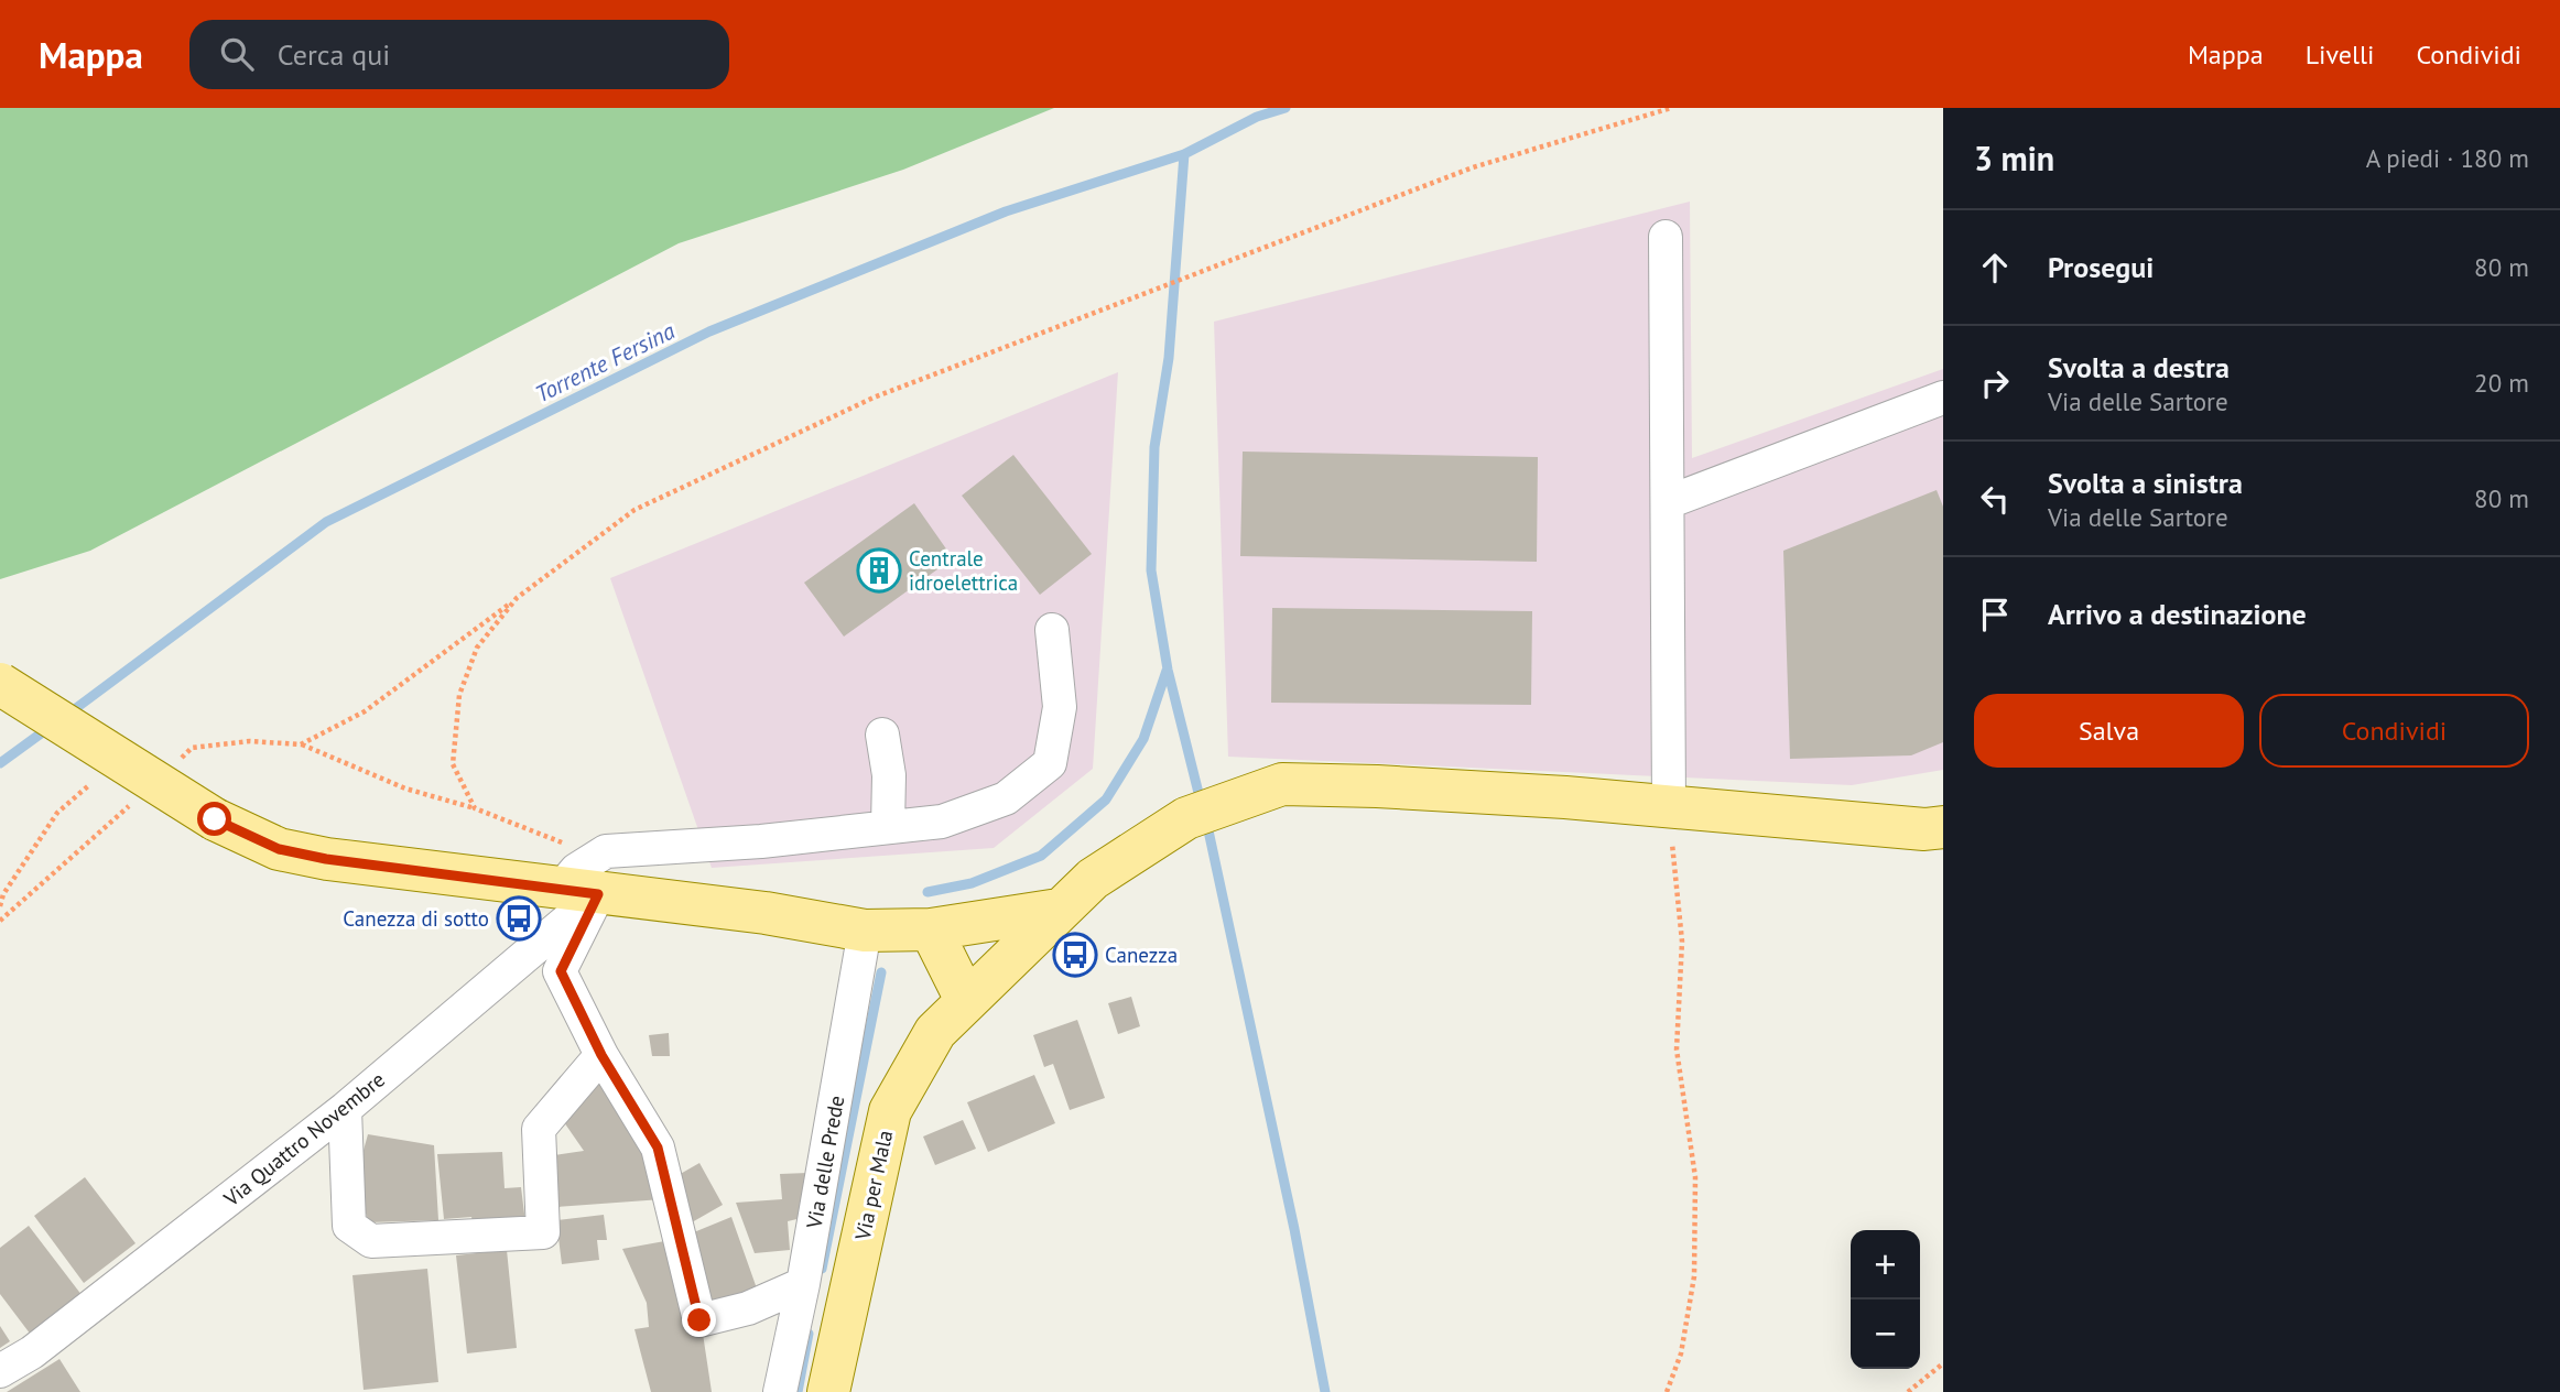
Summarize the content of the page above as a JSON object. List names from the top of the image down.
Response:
{
  "streets": {
    "main road": ["Via per Mala"],
    "street": ["Via Quattro Novembre", "Via delle Prede"]
  },
  "water": ["Torrente Fersina"],
  "places": {
    "building": ["Centrale idroelettrica"],
    "bus stop": ["Canezza di sotto", "Canezza"]
  },
  "page": {
    "header": "Mappa",
    "search": "Cerca qui",
    "nav": ["Mappa", "Livelli", "Condividi"],
    "heading": ["3 min", "A piedi · 180 m"],
    "list": [
      ["Prosegui", "80 m"],
      ["Svolta a destra", "Via delle Sartore", "20 m"],
      ["Svolta a sinistra", "Via delle Sartore", "80 m"],
      "Arrivo a destinazione"
    ],
    "buttons": ["Salva", "Condividi"],
    "map_buttons": ["+", "−"]
  }
}
